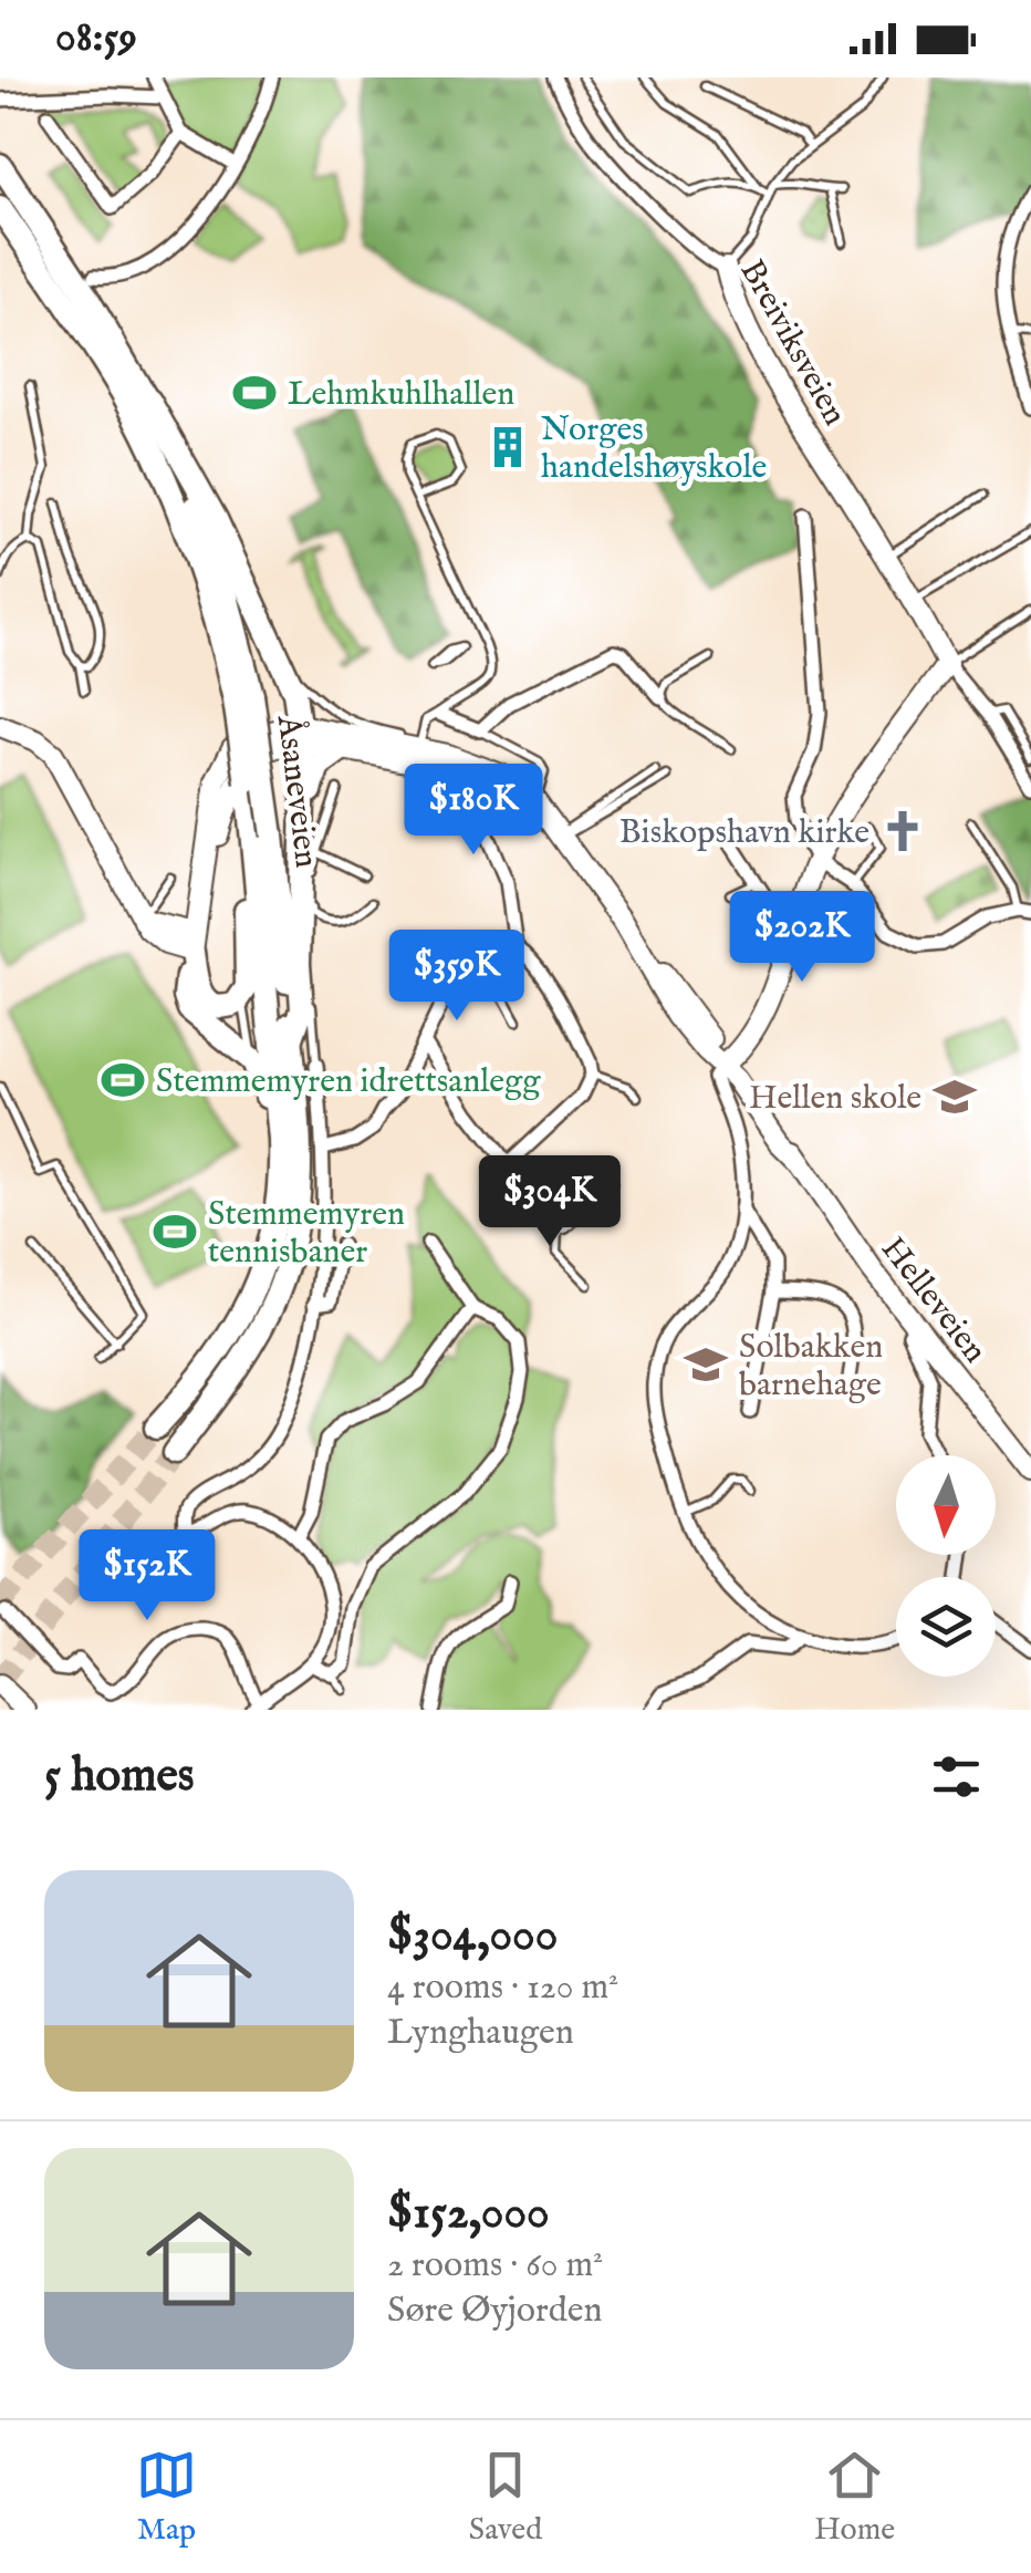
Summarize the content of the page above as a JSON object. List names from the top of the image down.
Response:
{
  "streets": {
    "highway": ["Åsaneveien"],
    "main road": ["Breiviksveien", "Helleveien"]
  },
  "places": {
    "sports": ["Lehmkuhlhallen", "Stemmemyren idrettsanlegg", "Stemmemyren tennisbaner"],
    "building": ["Norges handelshøyskole"],
    "church": ["Biskopshavn kirke"],
    "school or university": ["Hellen skole", "Solbakken barnehage"]
  },
  "north": "bottom",
  "page": {
    "status": "08:59",
    "price": [
      "$180K",
      "$202K",
      "$359K",
      "$304K",
      "$152K"
    ],
    "heading": "5 homes",
    "list": [
      {
        "name": "$304,000",
        "note": "4 rooms · 120 m² · Lynghaugen"
      },
      {
        "name": "$152,000",
        "note": "2 rooms · 60 m² · Søre Øyjorden"
      }
    ],
    "tabs": ["Map", "Saved", "Home"]
  }
}
